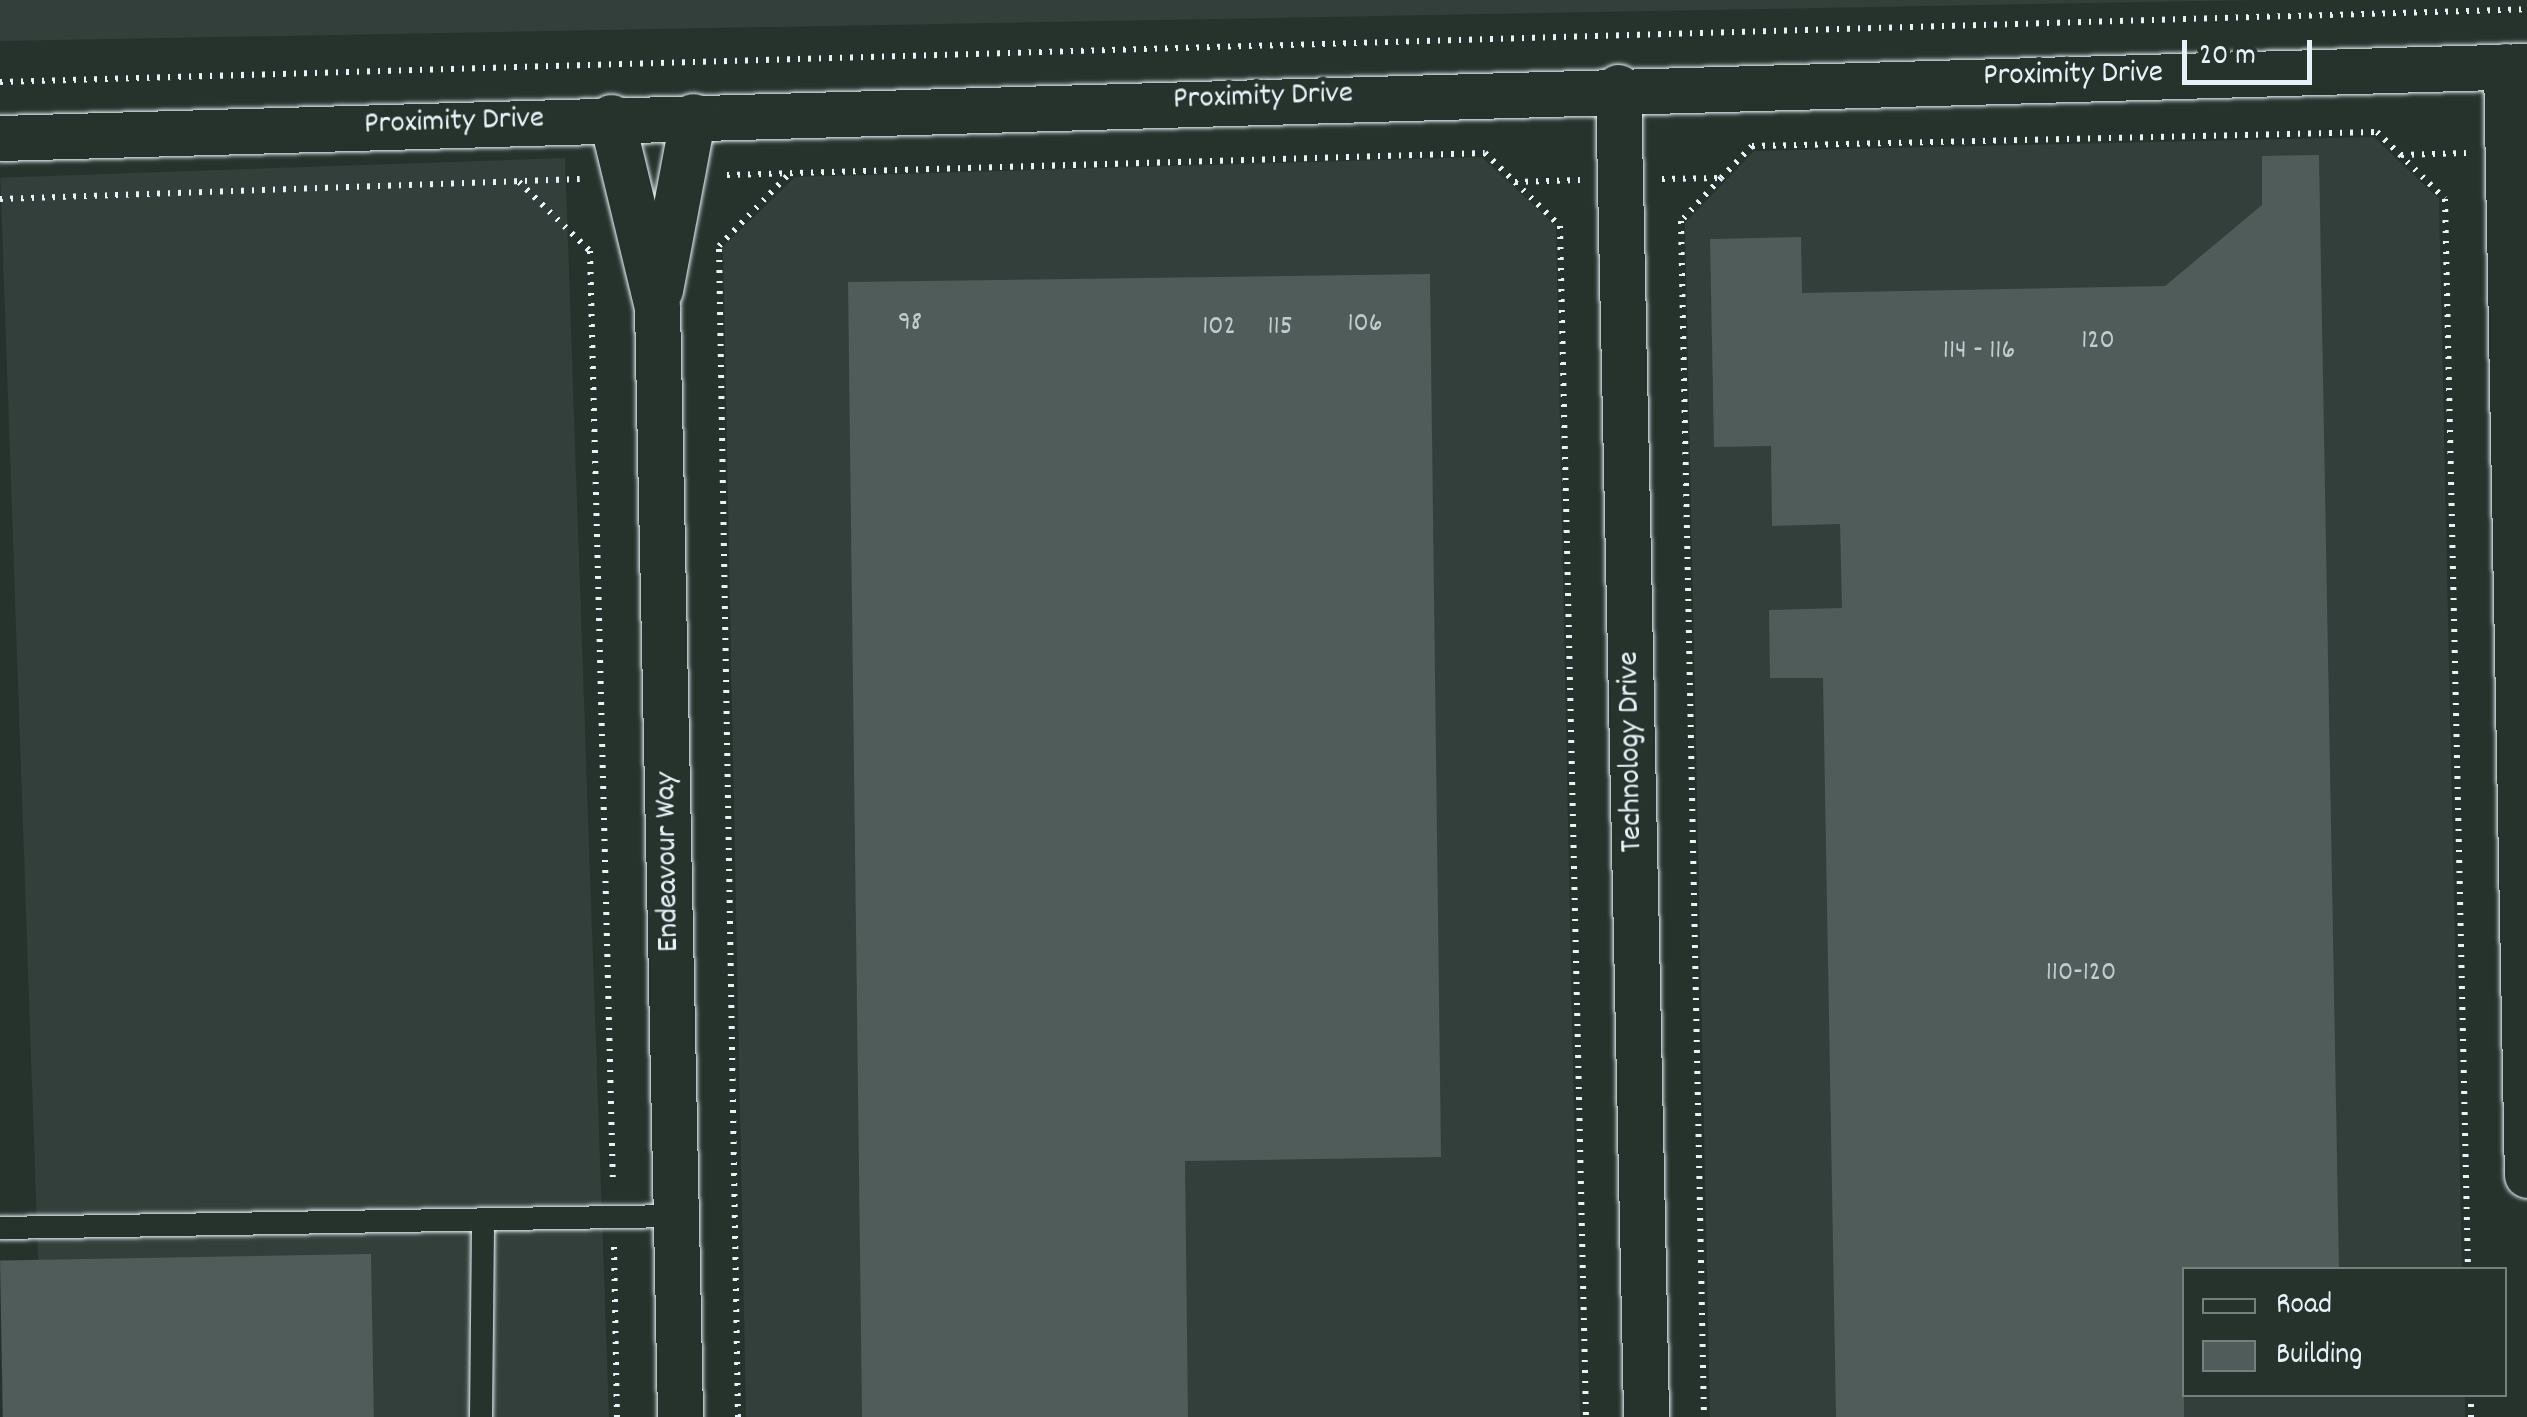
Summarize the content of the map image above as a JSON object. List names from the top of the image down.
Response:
{
  "streets": {
    "street": ["Proximity Drive", "Technology Drive", "Endeavour Way"]
  },
  "crossings": [
    ["Proximity Drive", "Technology Drive"],
    ["Proximity Drive", "Endeavour Way"]
  ],
  "house_numbers": [
    "98",
    "106",
    "102",
    "115",
    "120",
    "114 - 116",
    "110-120"
  ],
  "legend": ["Road", "Building"],
  "scale_bar": "20 m"
}
